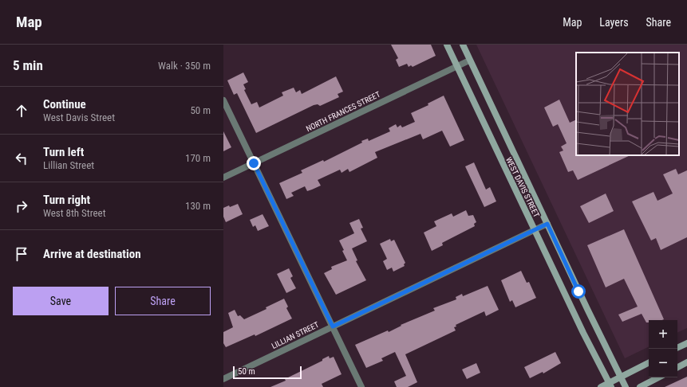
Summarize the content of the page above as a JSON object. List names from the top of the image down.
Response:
{
  "streets": {
    "main road": ["WEST DAVIS STREET"],
    "street": ["NORTH FRANCES STREET", "LILLIAN STREET"]
  },
  "crossings": [
    ["NORTH FRANCES STREET", "WEST DAVIS STREET"],
    ["WEST DAVIS STREET", "LILLIAN STREET"]
  ],
  "scale_bar": "50 m",
  "page": {
    "header": "Map",
    "nav": ["Map", "Layers", "Share"],
    "heading": ["5 min", "Walk · 350 m"],
    "list": [
      ["Continue", "West Davis Street", "50 m"],
      ["Turn left", "Lillian Street", "170 m"],
      ["Turn right", "West 8th Street", "130 m"],
      "Arrive at destination"
    ],
    "buttons": ["Save", "Share"],
    "map_buttons": ["+", "−"],
    "scale": "50 m"
  }
}
